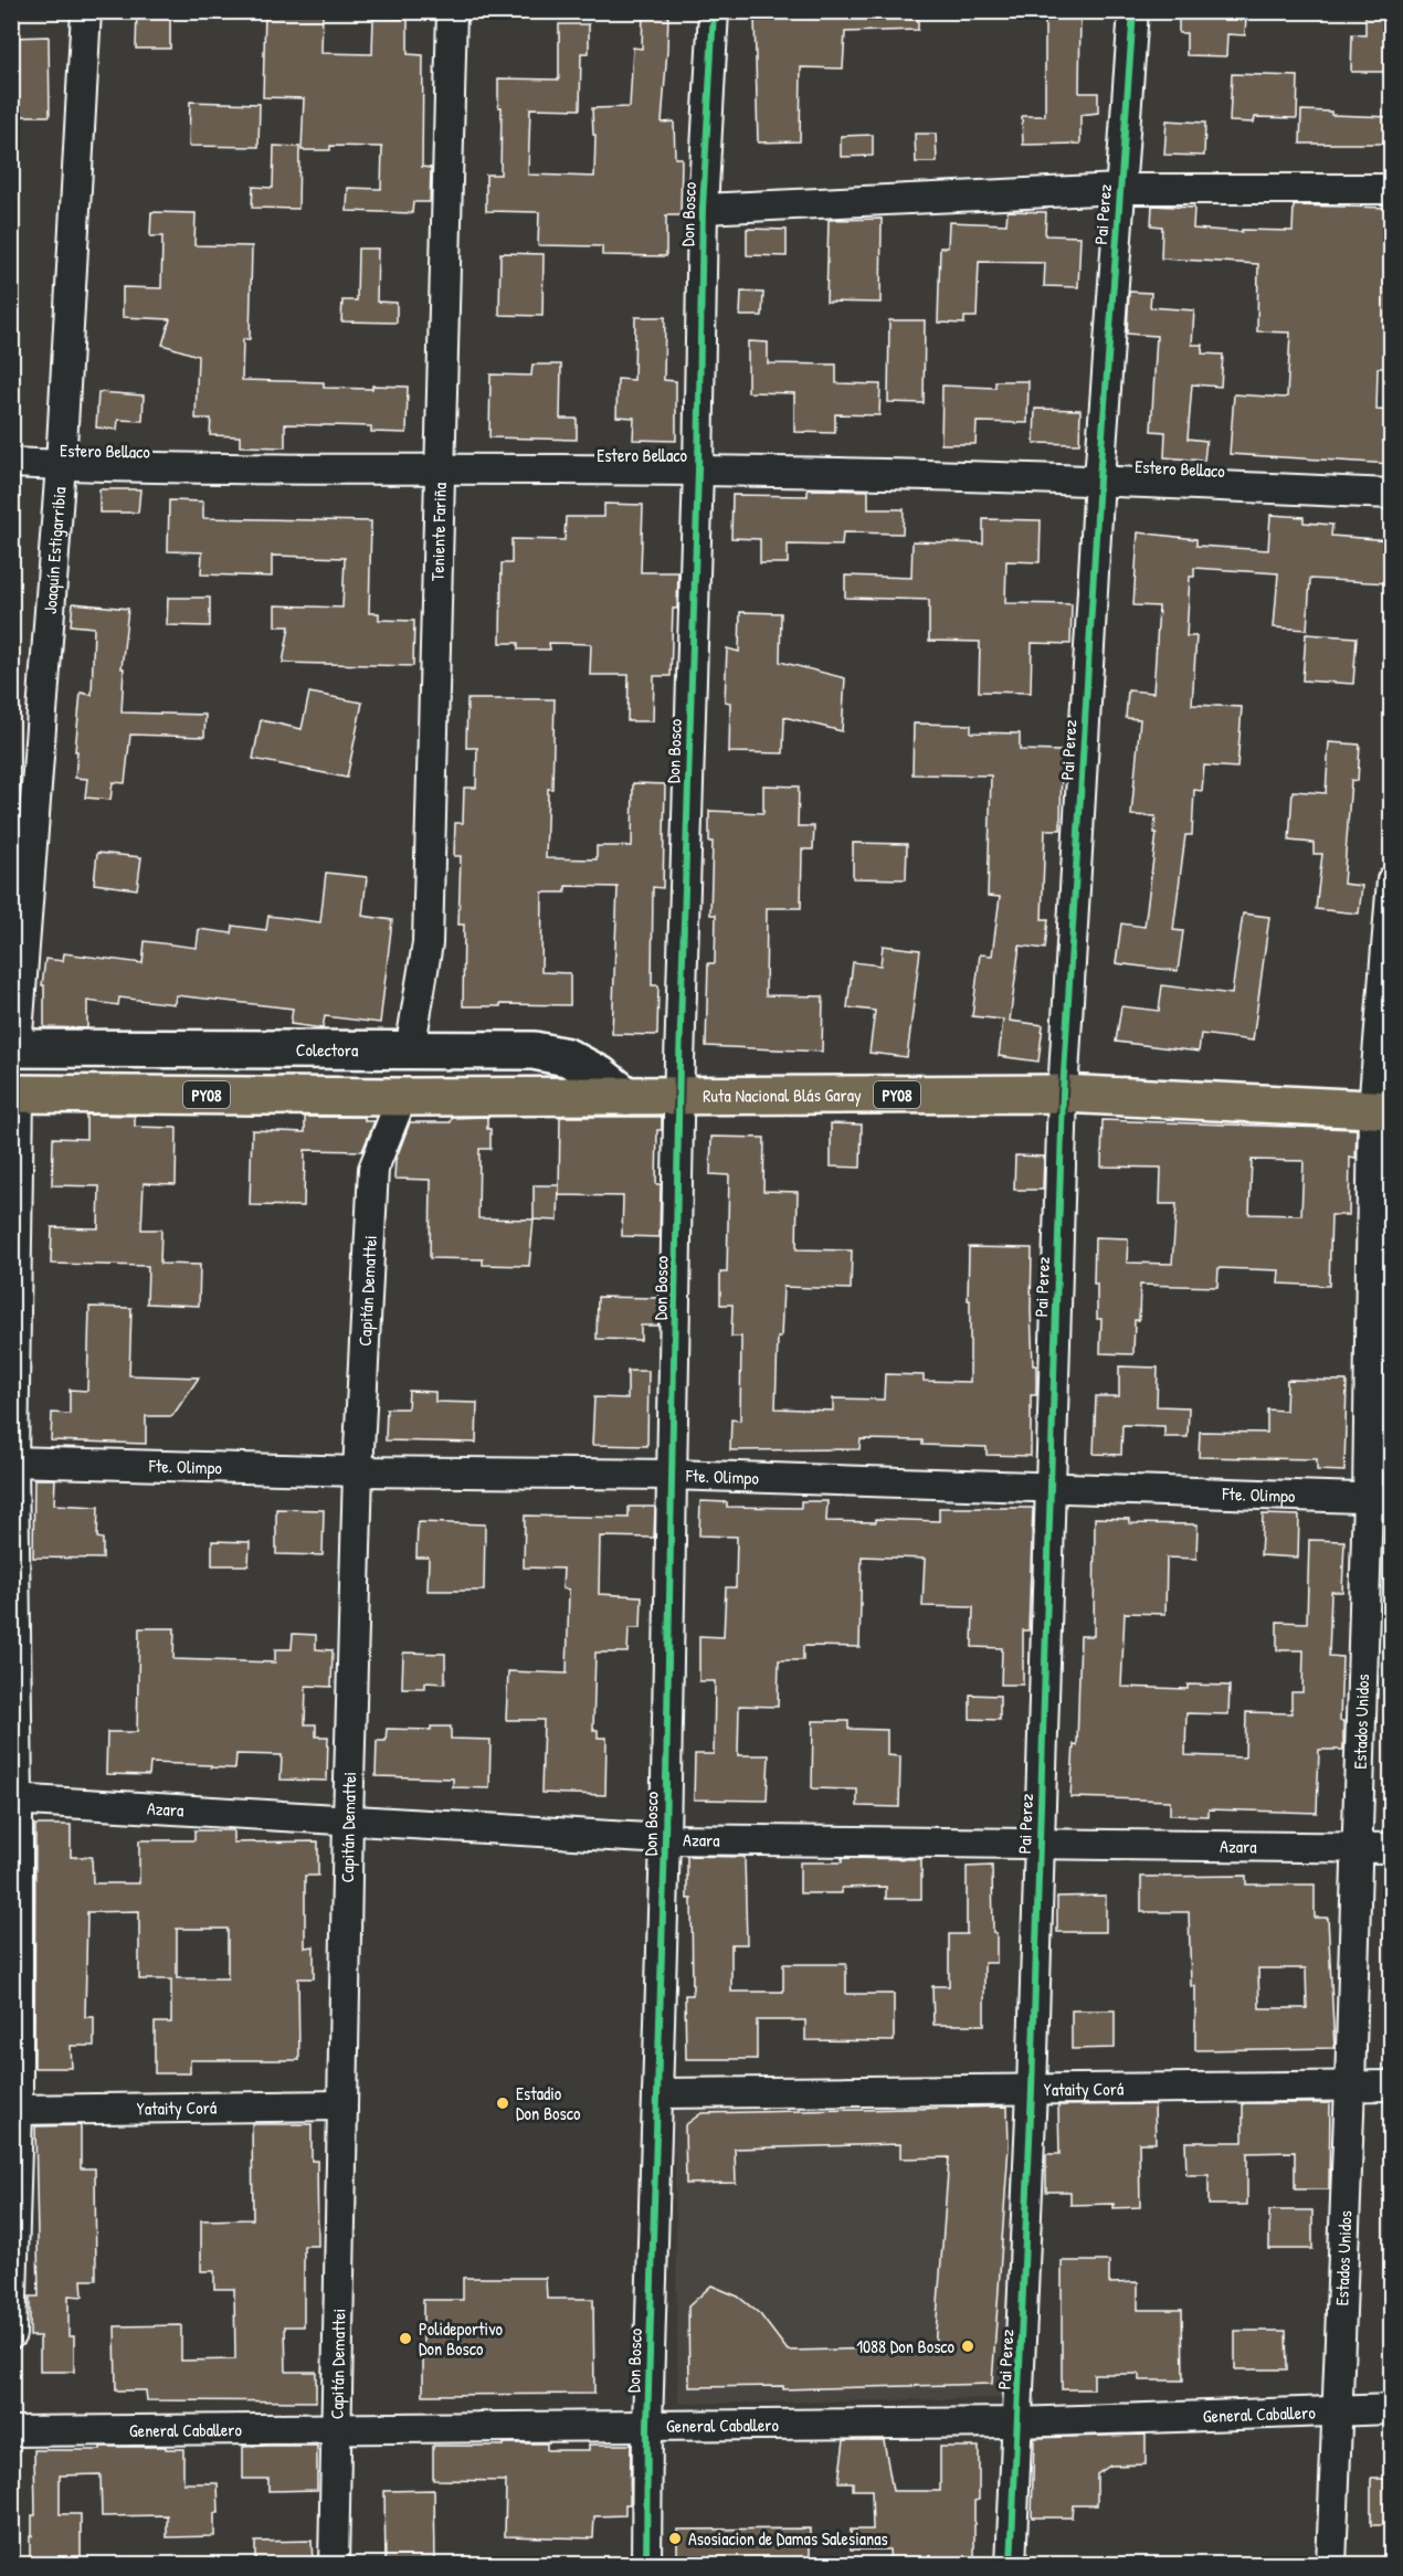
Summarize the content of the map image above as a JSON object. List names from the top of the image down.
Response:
{
  "streets": {
    "highway": ["PY08", "Ruta Nacional Blás Garay"],
    "main road": ["Colectora"],
    "street": [
      "Don Bosco",
      "Pai Perez",
      "Estero Bellaco",
      "Teniente Fariña",
      "Joaquín Estigarribia",
      "Capitán Demattei",
      "Fte. Olimpo",
      "Estados Unidos",
      "Azara",
      "Yataity Corá",
      "General Caballero"
    ]
  },
  "crossings": [
    ["Don Bosco", "Estero Bellaco"],
    ["Don Bosco", "Ruta Nacional Blás Garay"],
    ["Don Bosco", "Fte. Olimpo"],
    ["Don Bosco", "Azara"],
    ["Don Bosco", "Yataity Corá"],
    ["Don Bosco", "General Caballero"],
    ["Pai Perez", "Estero Bellaco"],
    ["Pai Perez", "Ruta Nacional Blás Garay"],
    ["Pai Perez", "Fte. Olimpo"],
    ["Pai Perez", "Azara"],
    ["Pai Perez", "Yataity Corá"],
    ["Pai Perez", "General Caballero"],
    ["Estero Bellaco", "Teniente Fariña"],
    ["Estero Bellaco", "Joaquín Estigarribia"],
    ["Teniente Fariña", "Colectora"],
    ["Joaquín Estigarribia", "Colectora"],
    ["Colectora", "Ruta Nacional Blás Garay"],
    ["Ruta Nacional Blás Garay", "Capitán Demattei"],
    ["Ruta Nacional Blás Garay", "Estados Unidos"],
    ["Capitán Demattei", "Fte. Olimpo"],
    ["Capitán Demattei", "Azara"],
    ["Capitán Demattei", "Yataity Corá"],
    ["Capitán Demattei", "General Caballero"],
    ["Fte. Olimpo", "Estados Unidos"],
    ["Estados Unidos", "Azara"],
    ["Estados Unidos", "Yataity Corá"],
    ["Estados Unidos", "General Caballero"]
  ],
  "places": [
    "Estadio Don Bosco",
    "Polideportivo Don Bosco",
    "1088 Don Bosco",
    "Asosiacion de Damas Salesianas"
  ]
}
